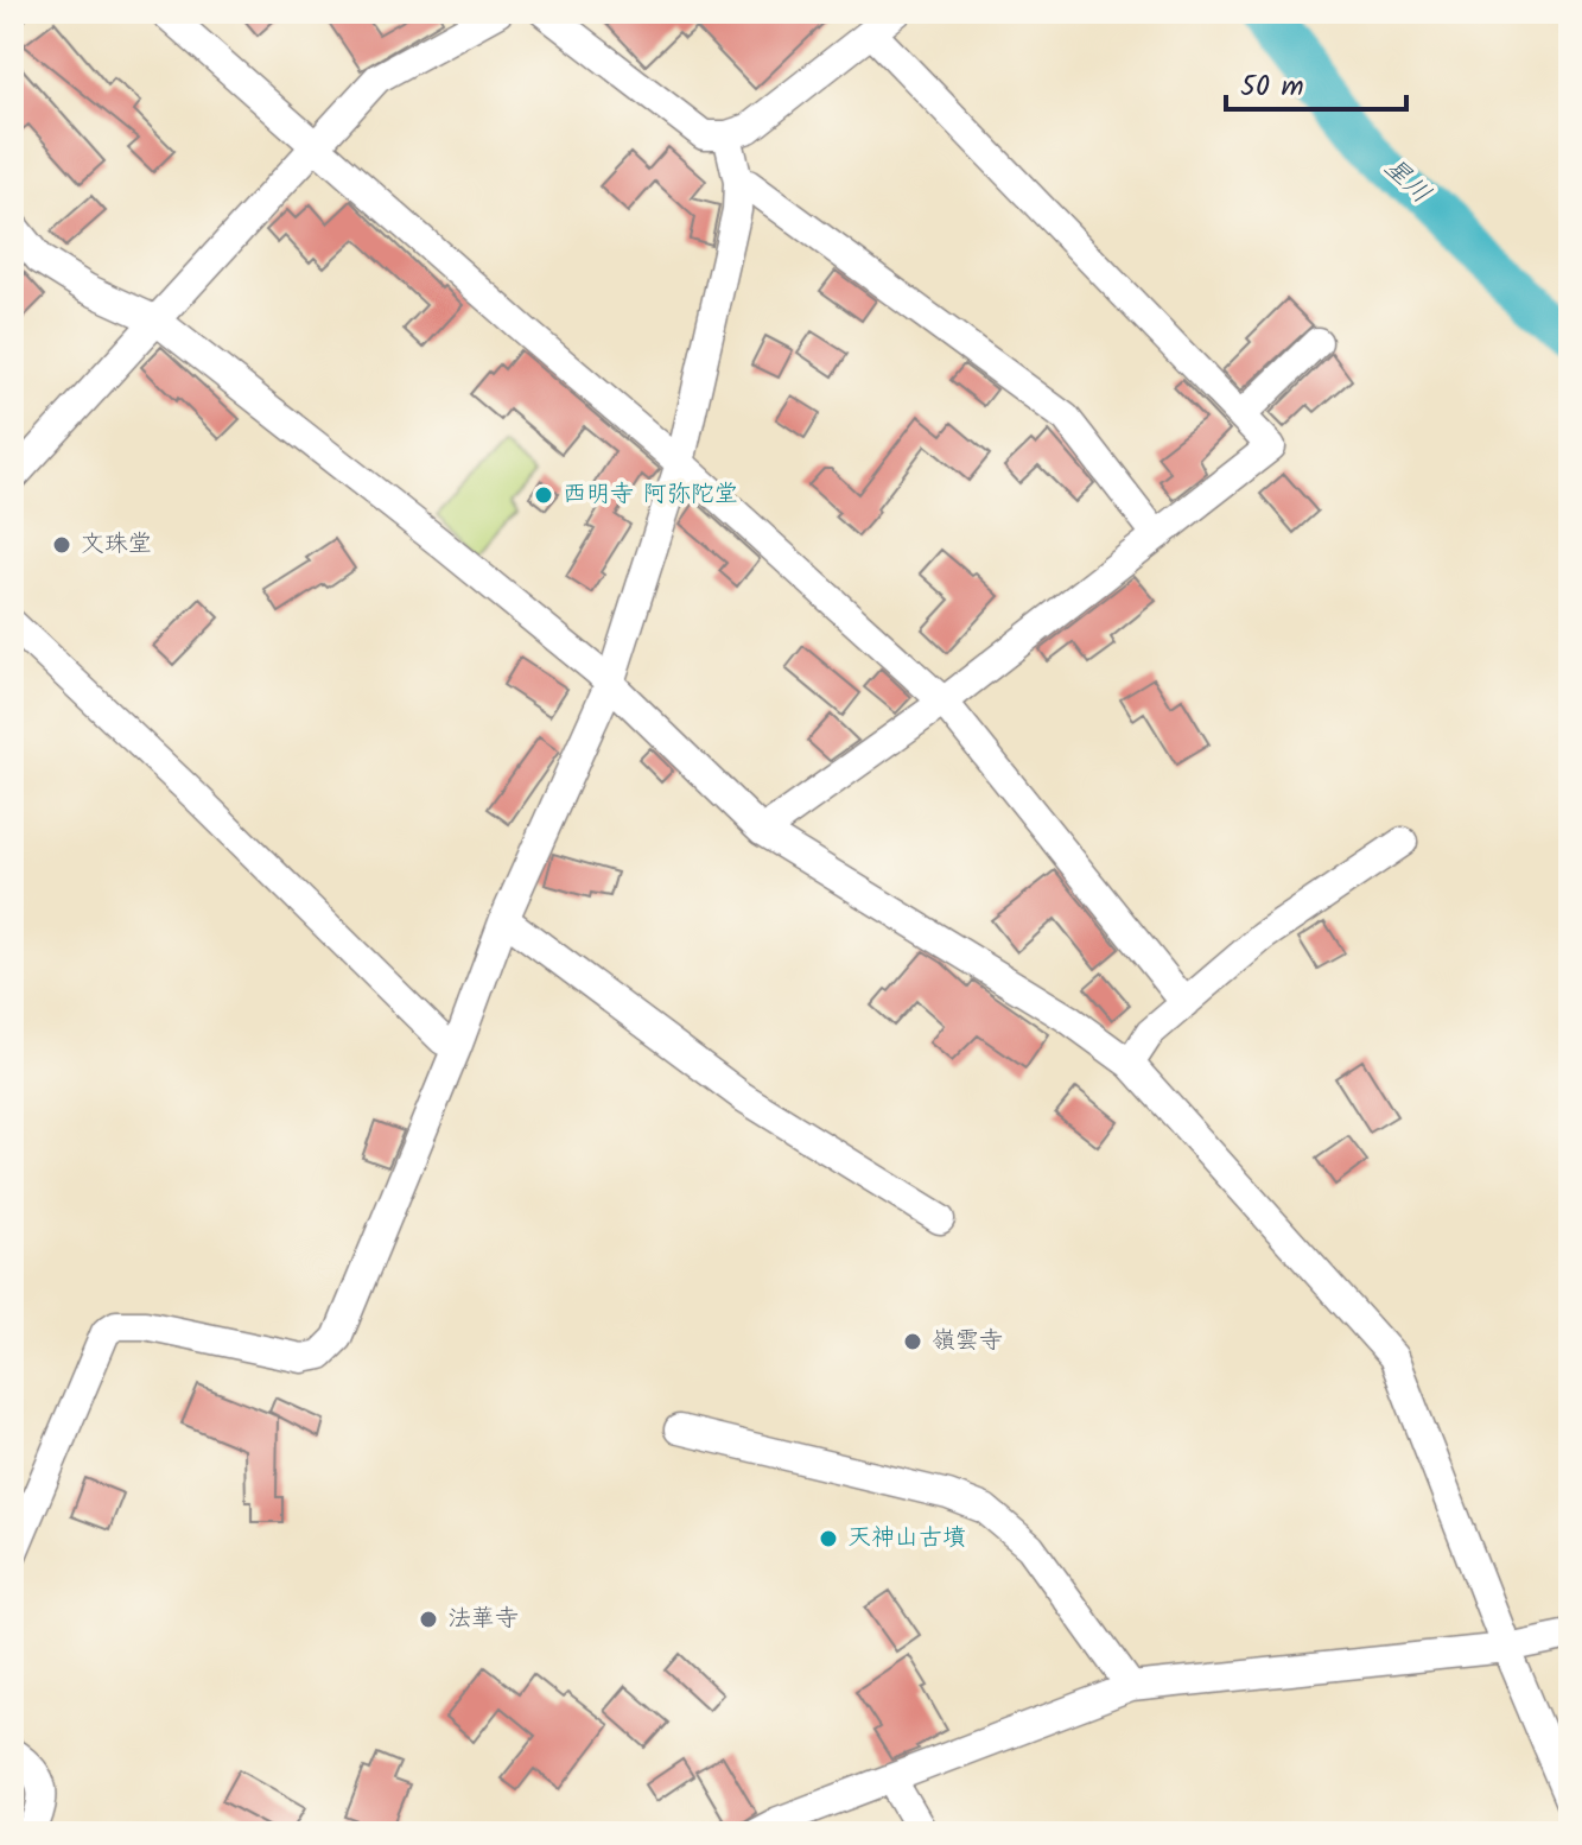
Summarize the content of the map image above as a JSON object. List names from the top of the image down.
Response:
{
  "water": ["星川"],
  "places": [
    "西明寺 阿弥陀堂",
    "文珠堂",
    "嶺雲寺",
    "天神山古墳",
    "法華寺"
  ],
  "scale_bar": "50 m"
}
